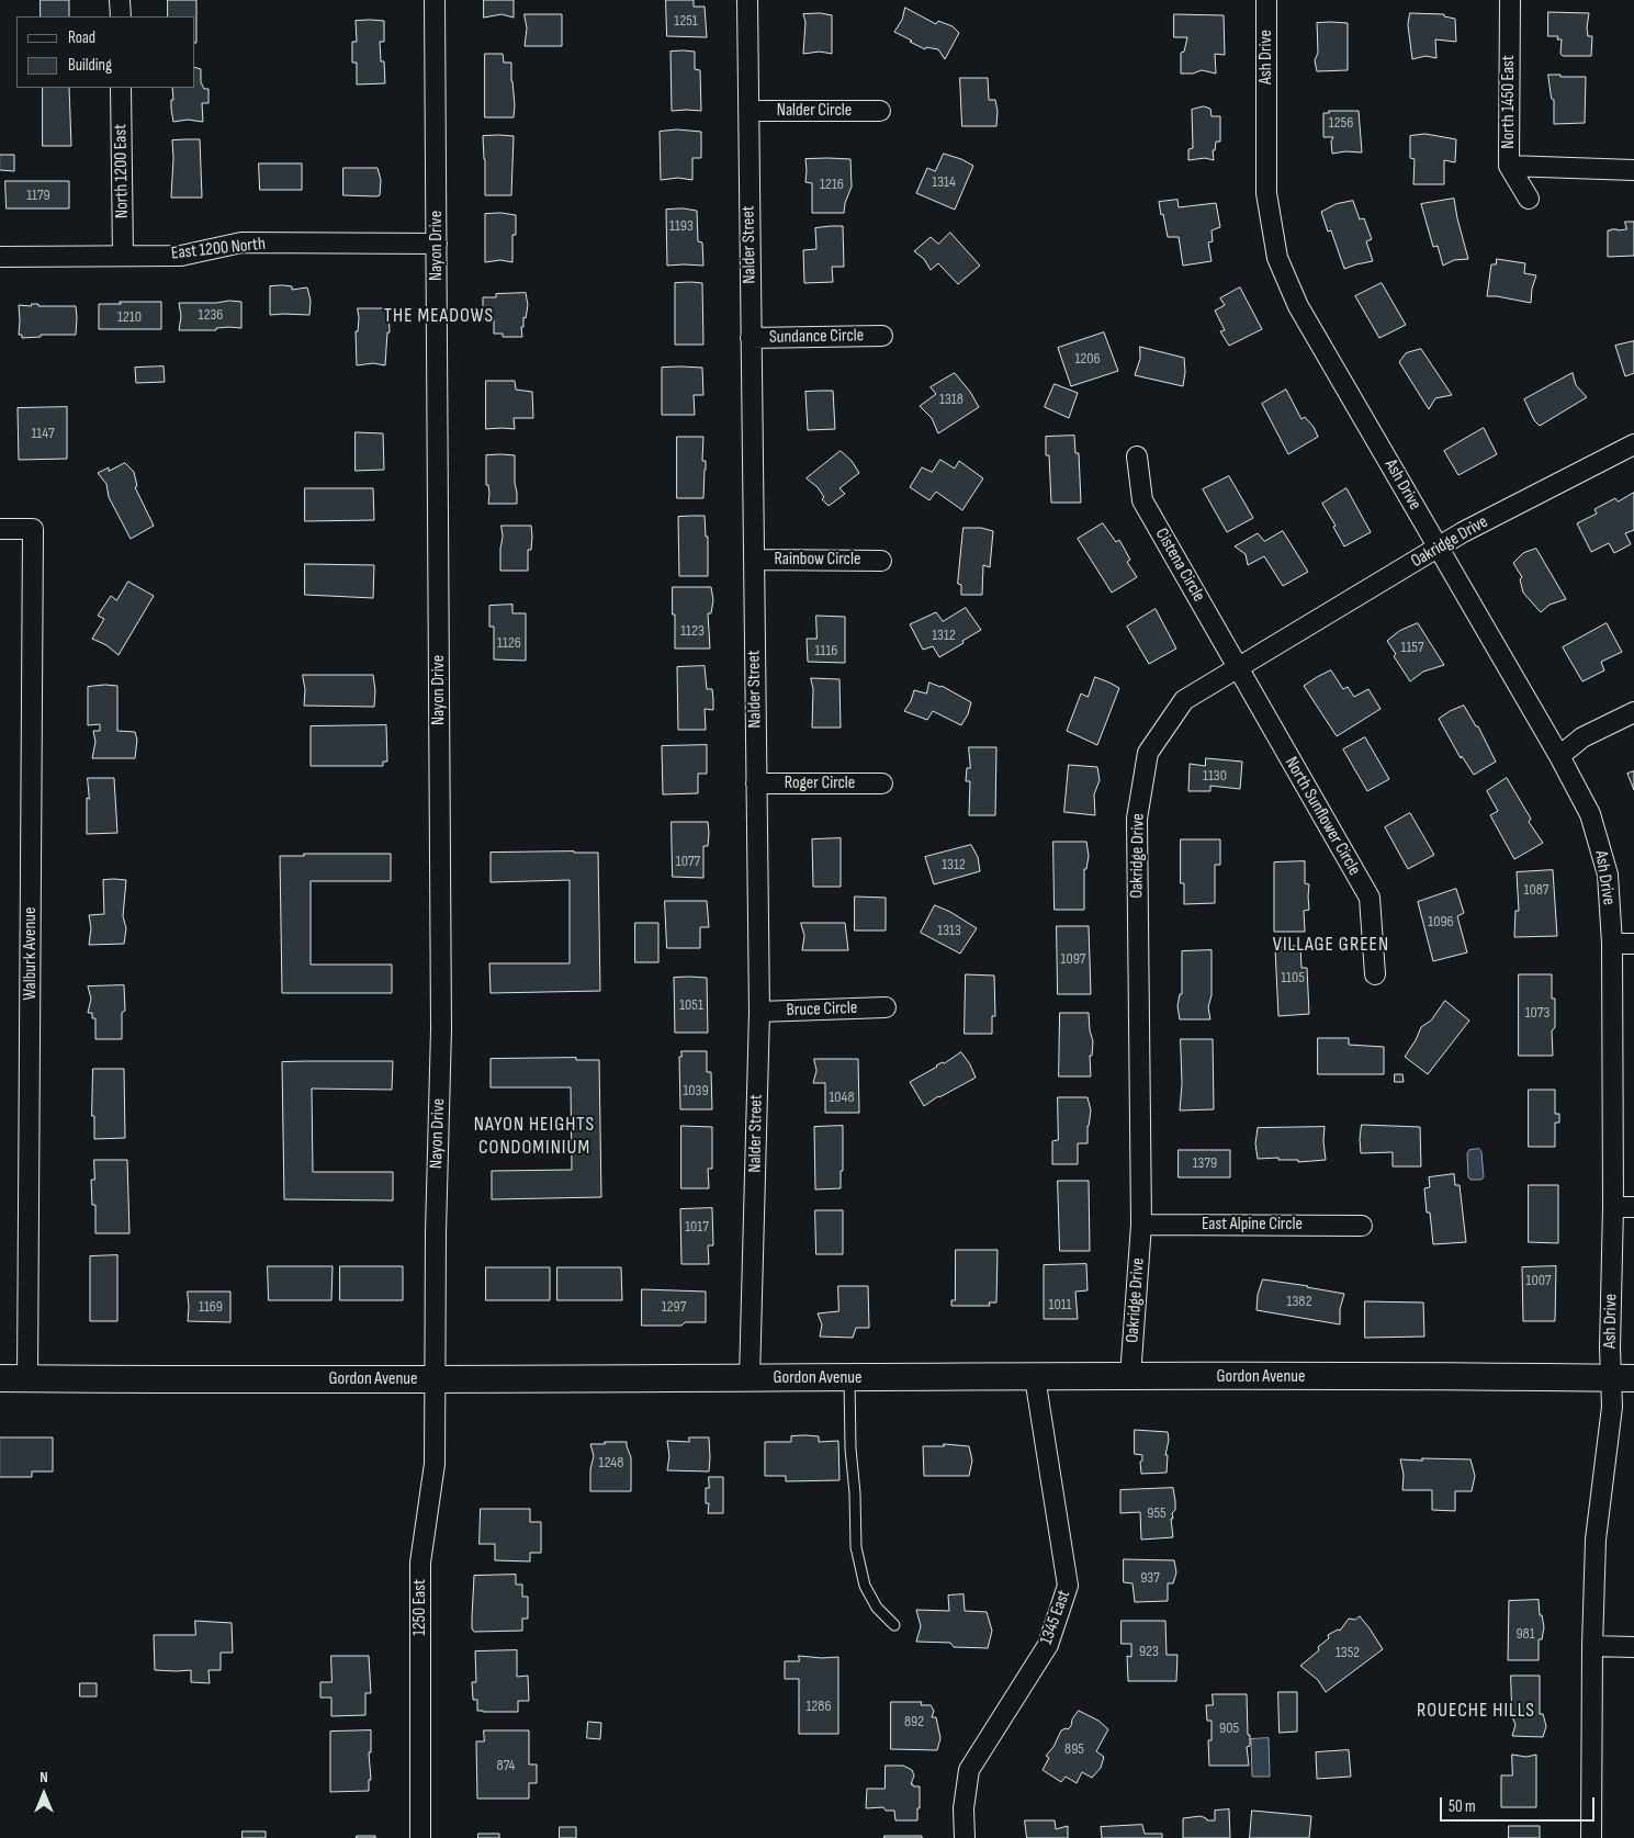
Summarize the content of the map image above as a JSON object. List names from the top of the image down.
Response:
{
  "streets": {
    "main road": ["Gordon Avenue"],
    "street": [
      "Ash Drive",
      "North 1450 East",
      "Nalder Circle",
      "North 1200 East",
      "Nalder Street",
      "Nayon Drive",
      "East 1200 North",
      "Sundance Circle",
      "Oakridge Drive",
      "Rainbow Circle",
      "Cistena Circle",
      "Roger Circle",
      "North Sunflower Circle",
      "Walburk Avenue",
      "Bruce Circle",
      "East Alpine Circle",
      "1250 East",
      "1345 East"
    ]
  },
  "crossings": [
    ["Ash Drive", "Oakridge Drive"],
    ["Ash Drive", "Gordon Avenue"],
    ["Nalder Circle", "Nalder Street"],
    ["North 1200 East", "East 1200 North"],
    ["Nalder Street", "Sundance Circle"],
    ["Nalder Street", "Rainbow Circle"],
    ["Nalder Street", "Roger Circle"],
    ["Nalder Street", "Bruce Circle"],
    ["Nalder Street", "Gordon Avenue"],
    ["Nayon Drive", "East 1200 North"],
    ["Nayon Drive", "Gordon Avenue"],
    ["Nayon Drive", "1250 East"],
    ["Oakridge Drive", "Cistena Circle"],
    ["Oakridge Drive", "North Sunflower Circle"],
    ["Oakridge Drive", "East Alpine Circle"],
    ["Oakridge Drive", "Gordon Avenue"],
    ["Cistena Circle", "North Sunflower Circle"],
    ["Walburk Avenue", "Gordon Avenue"],
    ["Gordon Avenue", "1250 East"],
    ["Gordon Avenue", "1345 East"]
  ],
  "districts": [
    "THE MEADOWS",
    "VILLAGE GREEN",
    "NAYON HEIGHTS CONDOMINIUM",
    "ROUECHE HILLS"
  ],
  "house_numbers": [
    "1251",
    "1256",
    "1314",
    "1216",
    "1179",
    "1193",
    "1236",
    "1210",
    "1206",
    "1318",
    "1147",
    "1123",
    "1312",
    "1126",
    "1157",
    "1116",
    "1130",
    "1077",
    "1312",
    "1087",
    "1096",
    "1313",
    "1097",
    "1105",
    "1051",
    "1073",
    "1039",
    "1048",
    "1379",
    "1017",
    "1007",
    "1382",
    "1011",
    "1169",
    "1297",
    "1248",
    "955",
    "937",
    "981",
    "923",
    "1352",
    "1286",
    "892",
    "905",
    "895",
    "874"
  ],
  "legend": ["Road", "Building"],
  "scale_bar": "50 m",
  "north": "top"
}
